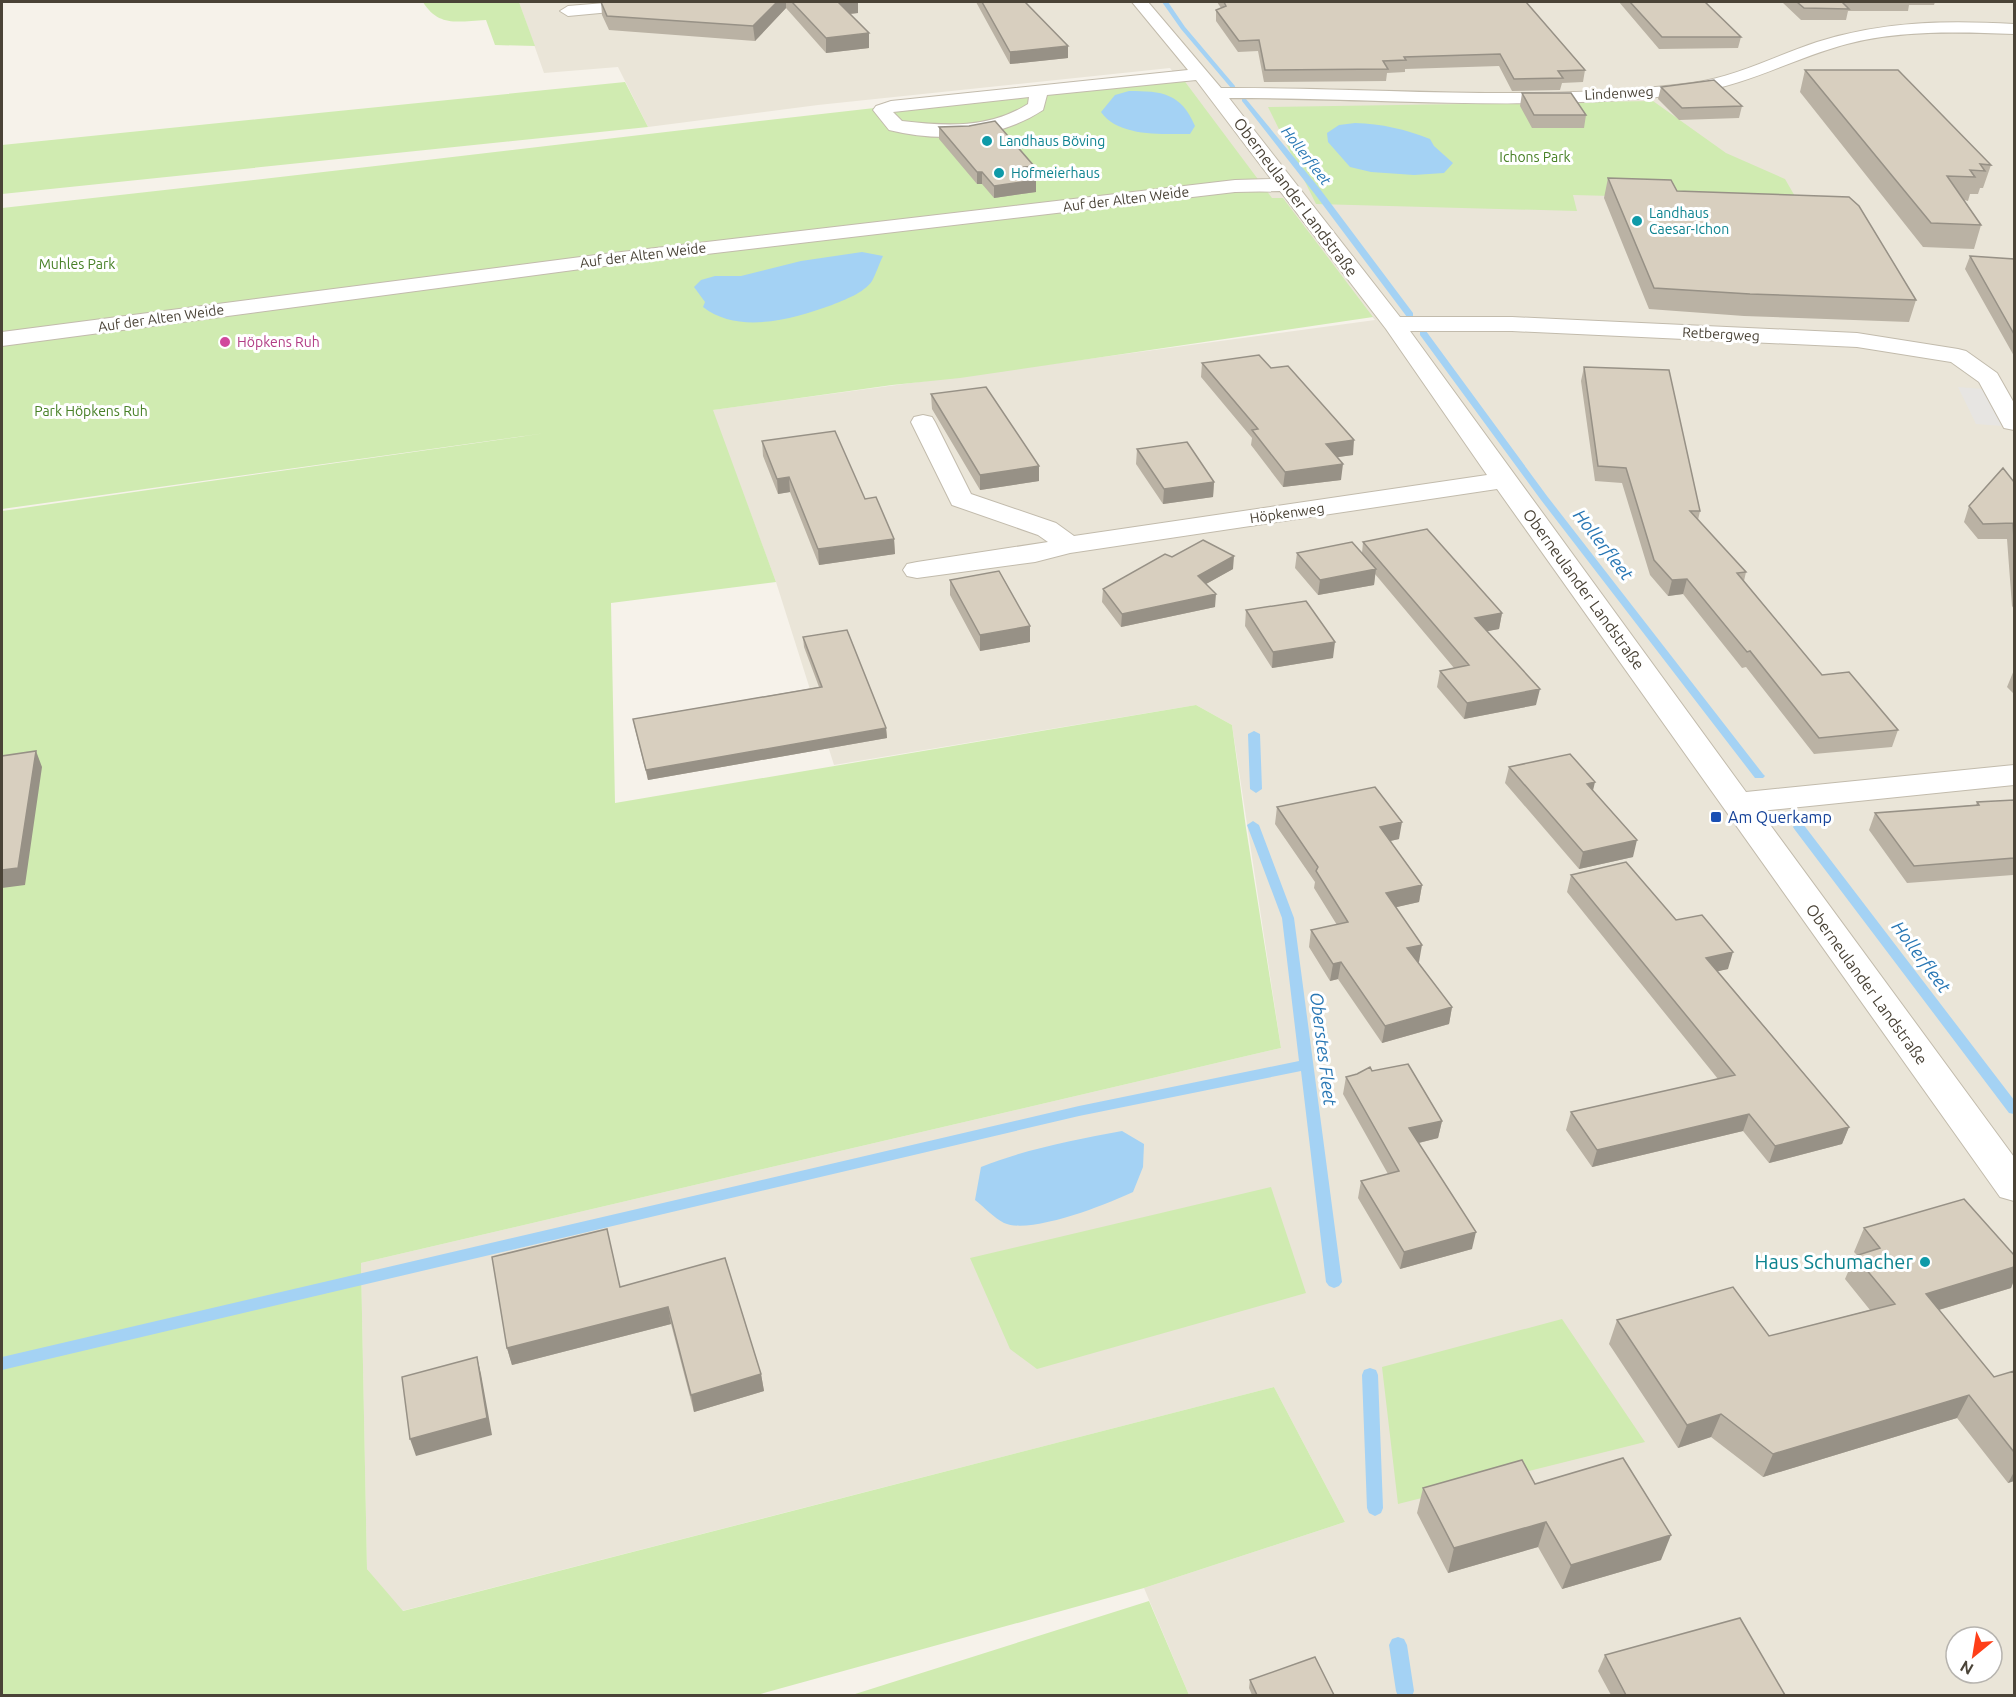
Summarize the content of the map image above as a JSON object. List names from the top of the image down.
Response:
{
  "streets": {
    "street": [
      "Lindenweg",
      "Oberneulander Landstraße",
      "Auf der Alten Weide",
      "Retbergweg",
      "Höpkenweg"
    ]
  },
  "crossings": [
    ["Lindenweg", "Oberneulander Landstraße"],
    ["Oberneulander Landstraße", "Auf der Alten Weide"],
    ["Oberneulander Landstraße", "Retbergweg"],
    ["Oberneulander Landstraße", "Höpkenweg"]
  ],
  "water": ["Hollerfleet", "Oberstes Fleet"],
  "parks": ["Ichons Park", "Muhles Park", "Park Höpkens Ruh"],
  "places": {
    "other": [
      "Landhaus Böving",
      "Hofmeierhaus",
      "Landhaus Caesar-Ichon",
      "Höpkens Ruh",
      "Haus Schumacher"
    ],
    "transit": ["Am Querkamp"]
  },
  "north": "bottom left"
}
